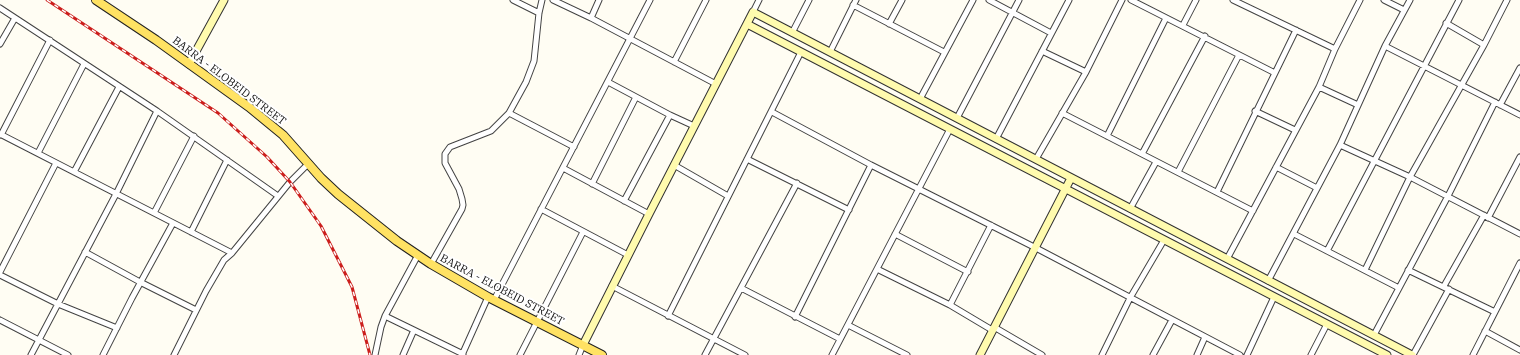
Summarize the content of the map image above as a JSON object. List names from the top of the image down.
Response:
{
  "streets": {
    "main road": ["BARRA - ELOBEID STREET"]
  }
}
